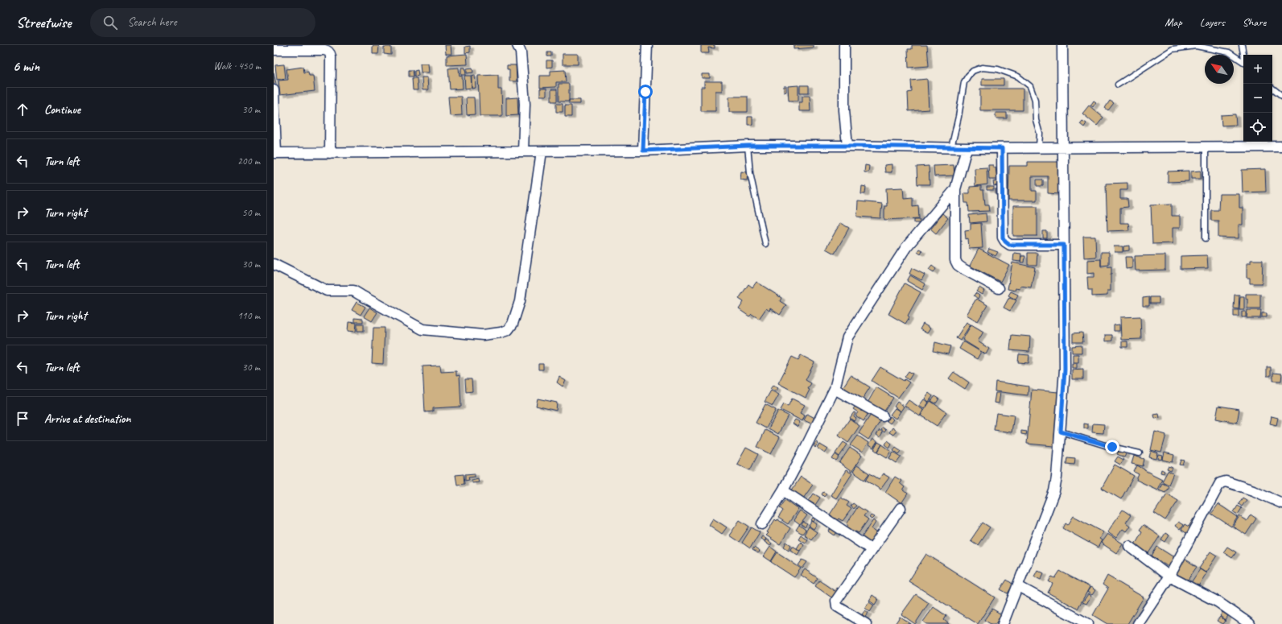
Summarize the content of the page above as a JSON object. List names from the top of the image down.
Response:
{
  "north": "top left",
  "page": {
    "header": "Streetwise",
    "search": "Search here",
    "nav": ["Map", "Layers", "Share"],
    "heading": ["6 min", "Walk · 450 m"],
    "map_buttons": ["+", "−"],
    "list": [
      ["Continue", "30 m"],
      ["Turn left", "200 m"],
      ["Turn right", "50 m"],
      ["Turn left", "30 m"],
      ["Turn right", "110 m"],
      ["Turn left", "30 m"],
      "Arrive at destination"
    ]
  }
}
